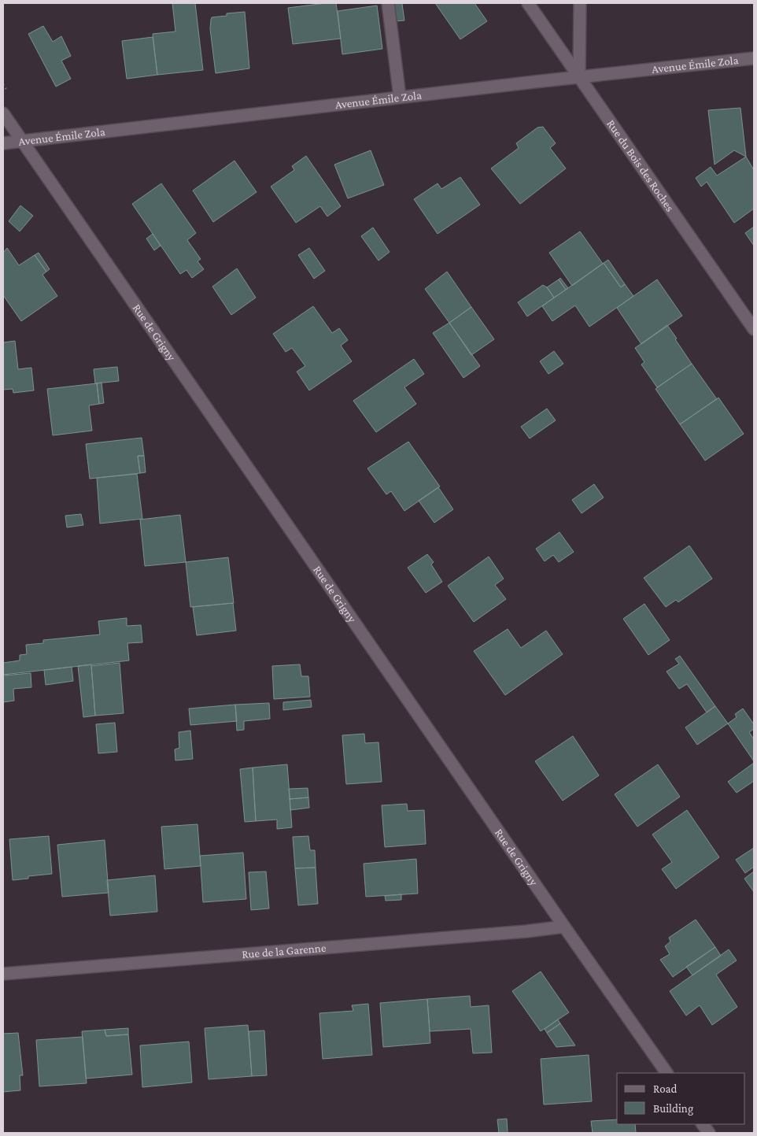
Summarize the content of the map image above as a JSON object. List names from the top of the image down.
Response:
{
  "streets": {
    "street": [
      "Avenue Émile Zola",
      "Rue du Bois des Roches",
      "Rue de Grigny",
      "Rue de la Garenne"
    ]
  },
  "crossings": [
    ["Avenue Émile Zola", "Rue du Bois des Roches"],
    ["Avenue Émile Zola", "Rue de Grigny"],
    ["Rue de Grigny", "Rue de la Garenne"]
  ],
  "legend": ["Road", "Building"]
}
